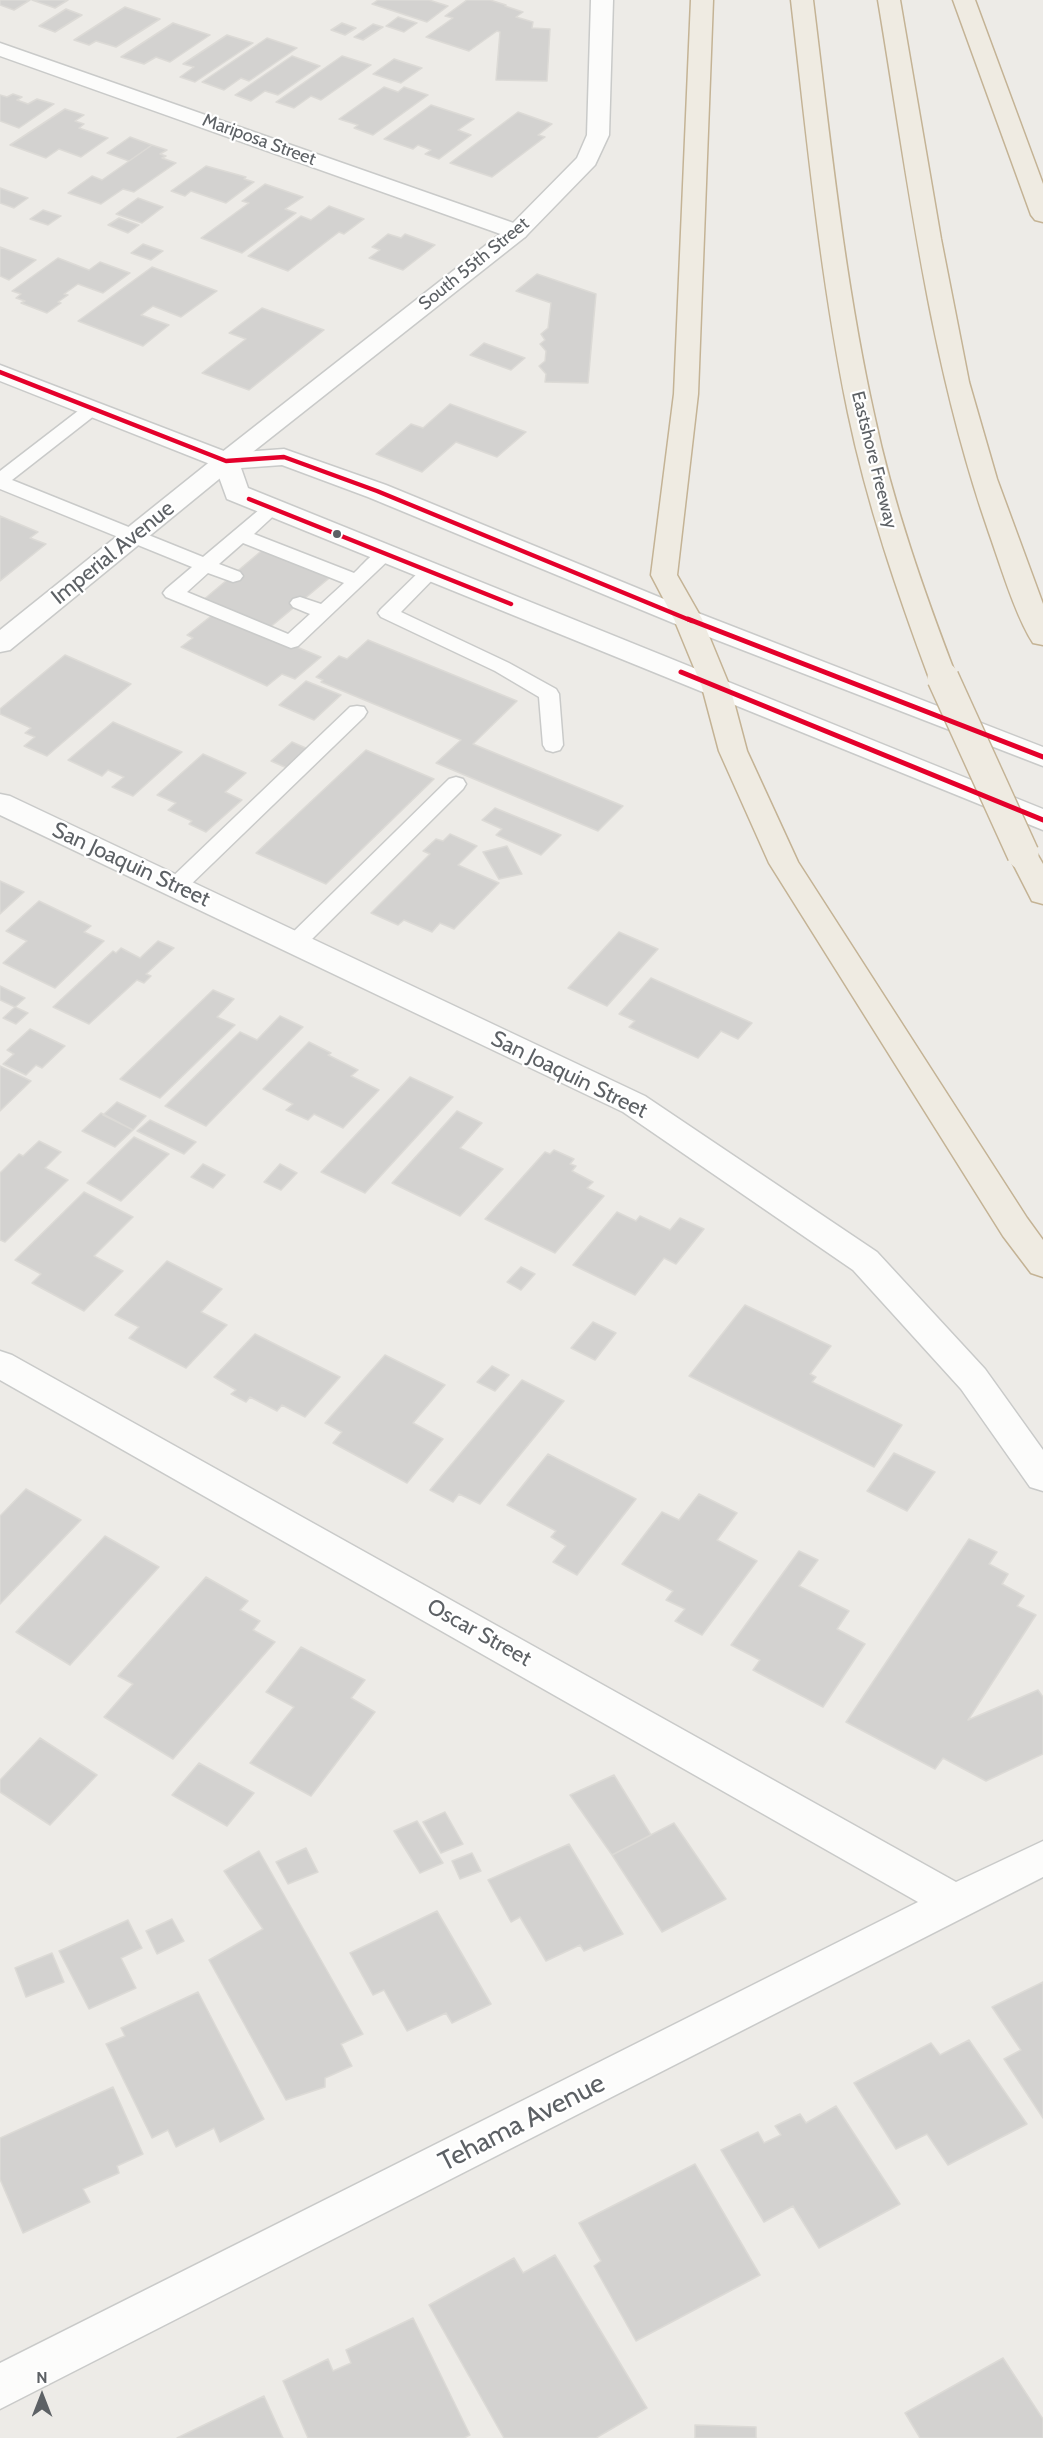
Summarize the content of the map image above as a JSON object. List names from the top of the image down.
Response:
{
  "streets": {
    "highway": ["Eastshore Freeway"],
    "street": [
      "Mariposa Street",
      "South 55th Street",
      "Imperial Avenue",
      "San Joaquin Street",
      "Oscar Street",
      "Tehama Avenue"
    ]
  },
  "crossings": [
    ["Mariposa Street", "South 55th Street"],
    ["South 55th Street", "Imperial Avenue"],
    ["Oscar Street", "Tehama Avenue"]
  ],
  "north": "top"
}
